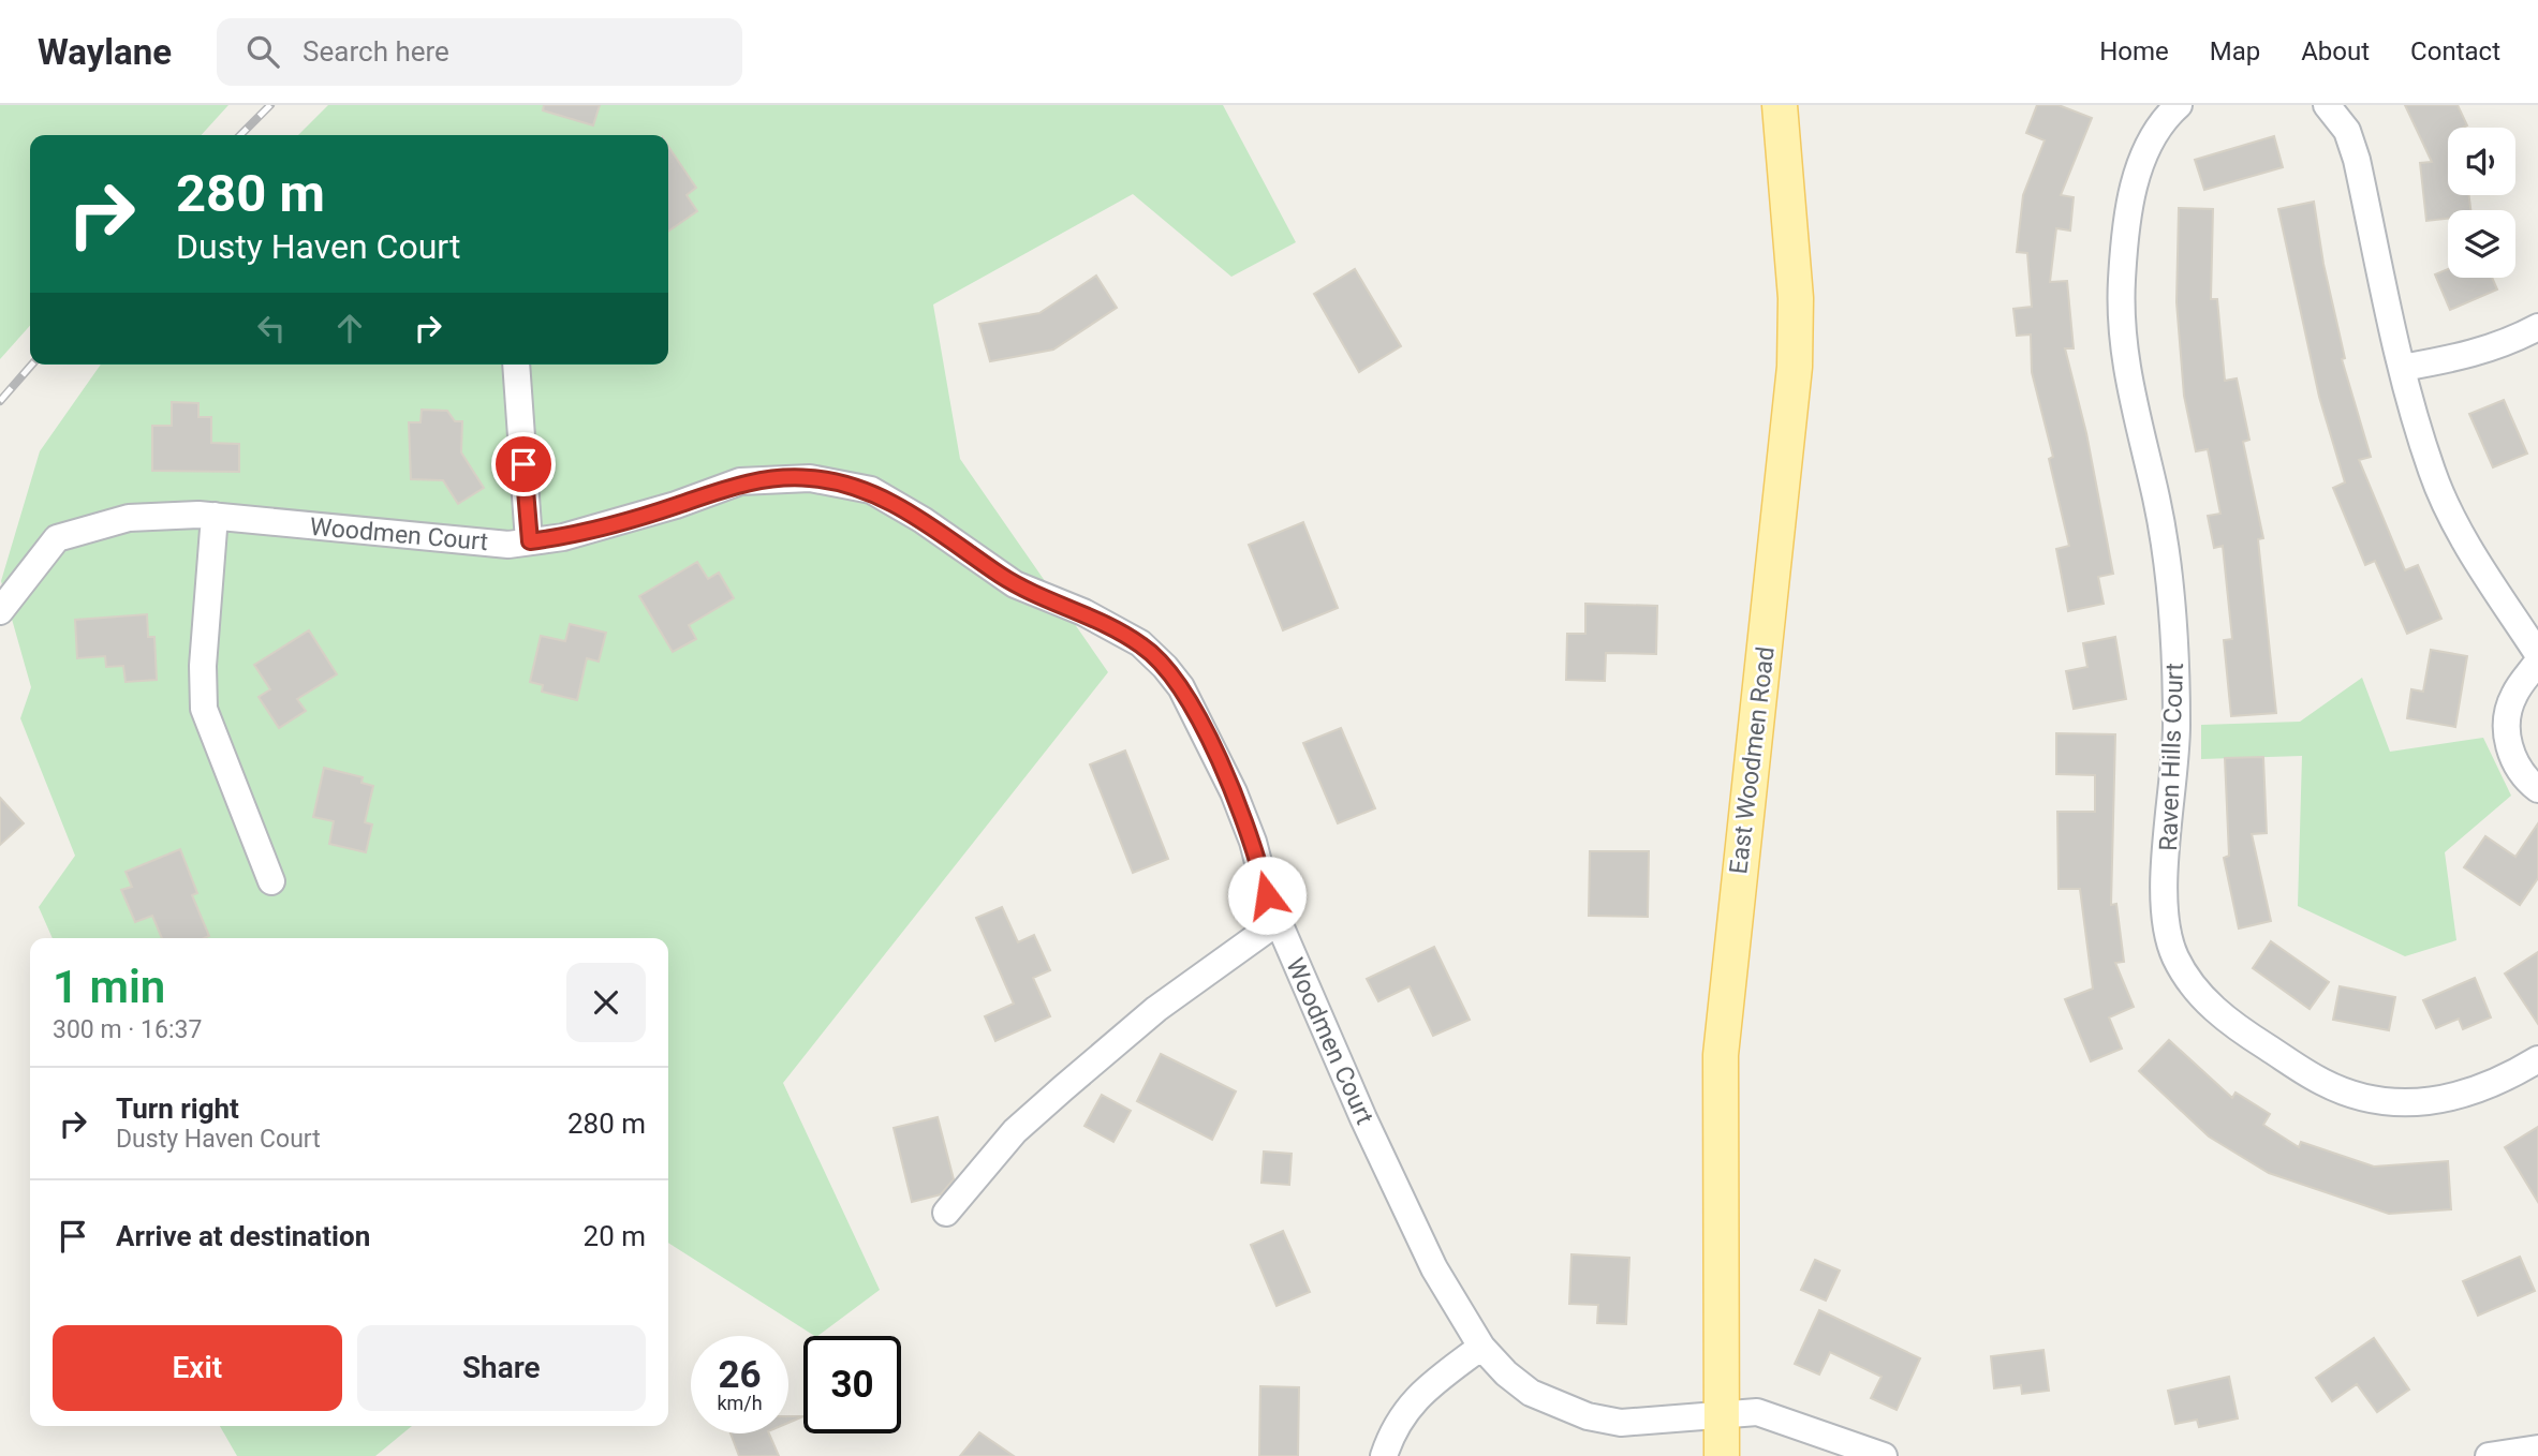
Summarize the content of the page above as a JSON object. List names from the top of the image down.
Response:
{
  "streets": {
    "main road": ["East Woodmen Road"],
    "street": ["Woodmen Court", "Raven Hills Court"]
  },
  "crossings": [
    ["Woodmen Court", "East Woodmen Road"]
  ],
  "page": {
    "header": "Waylane",
    "search": "Search here",
    "nav": [
      "Home",
      "Map",
      "About",
      "Contact"
    ],
    "turn": ["280 m", "Dusty Haven Court"],
    "heading": ["1 min", "300 m · 16:37"],
    "list": [
      {
        "name": "Turn right",
        "note": "Dusty Haven Court",
        "value": "280 m"
      },
      {
        "name": "Arrive at destination",
        "value": "20 m"
      }
    ],
    "buttons": ["Exit", "Share"],
    "speed": "26 km/h",
    "limit": "30"
  }
}
